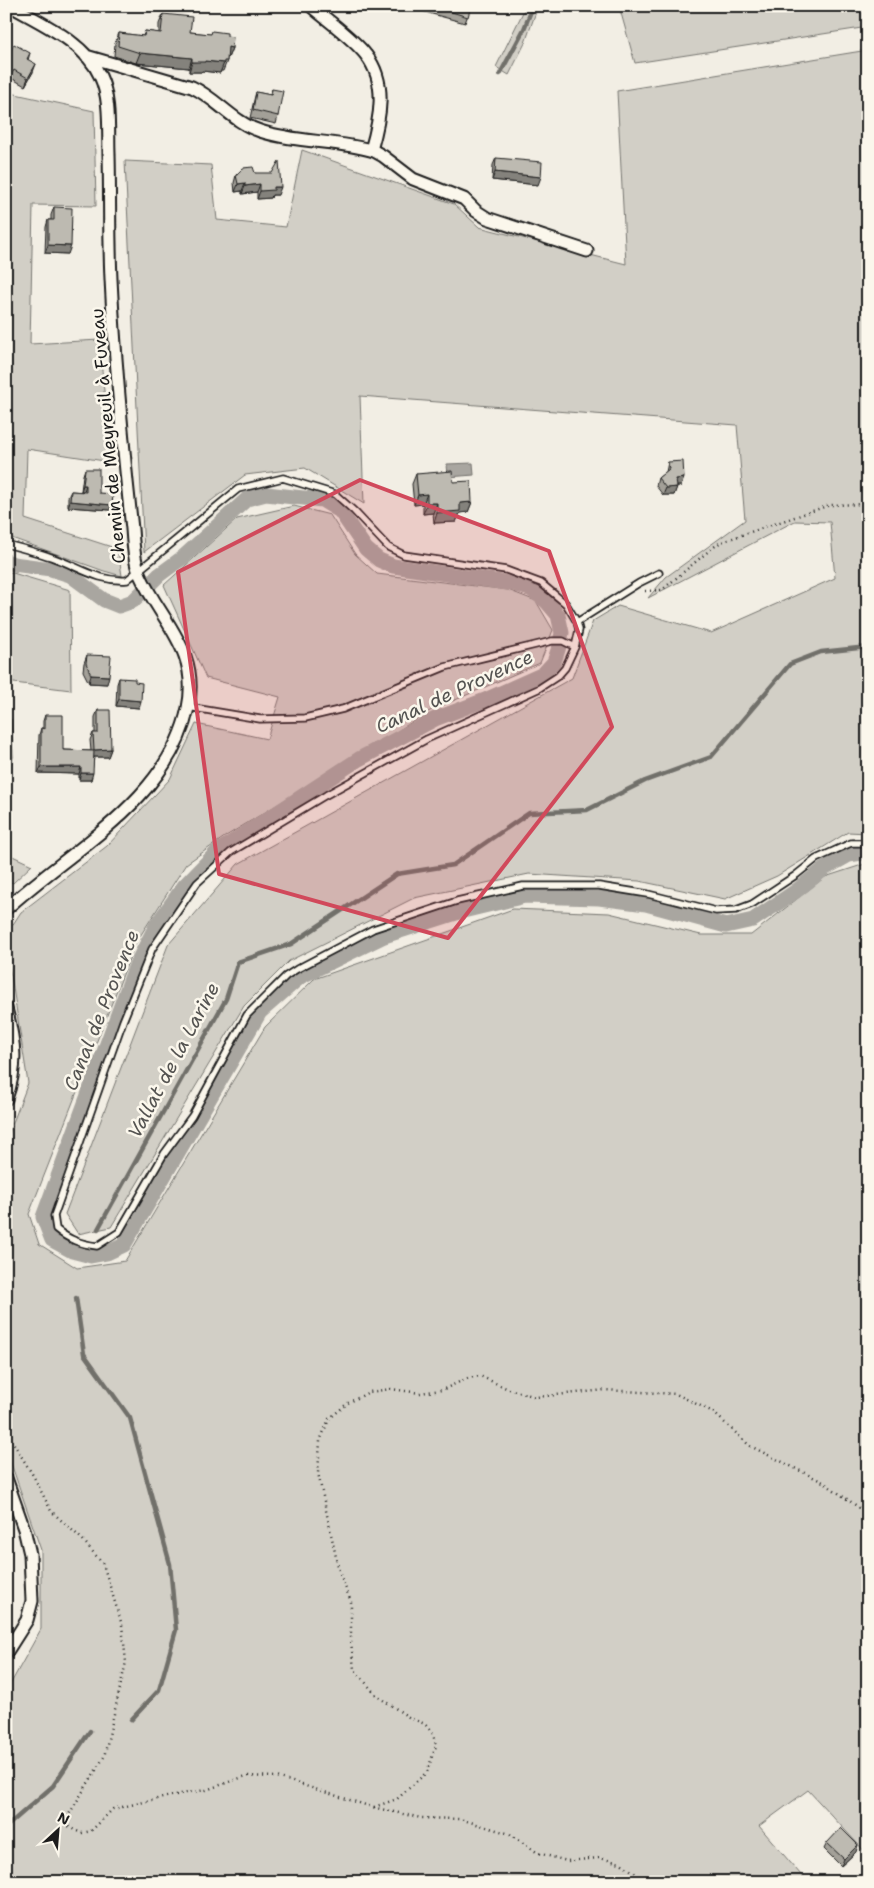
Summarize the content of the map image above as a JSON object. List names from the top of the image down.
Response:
{
  "streets": {
    "street": ["Chemin de Meyreuil à Fuveau"]
  },
  "water": ["Canal de Provence", "Vallat de la Larine"],
  "north": "top right"
}
